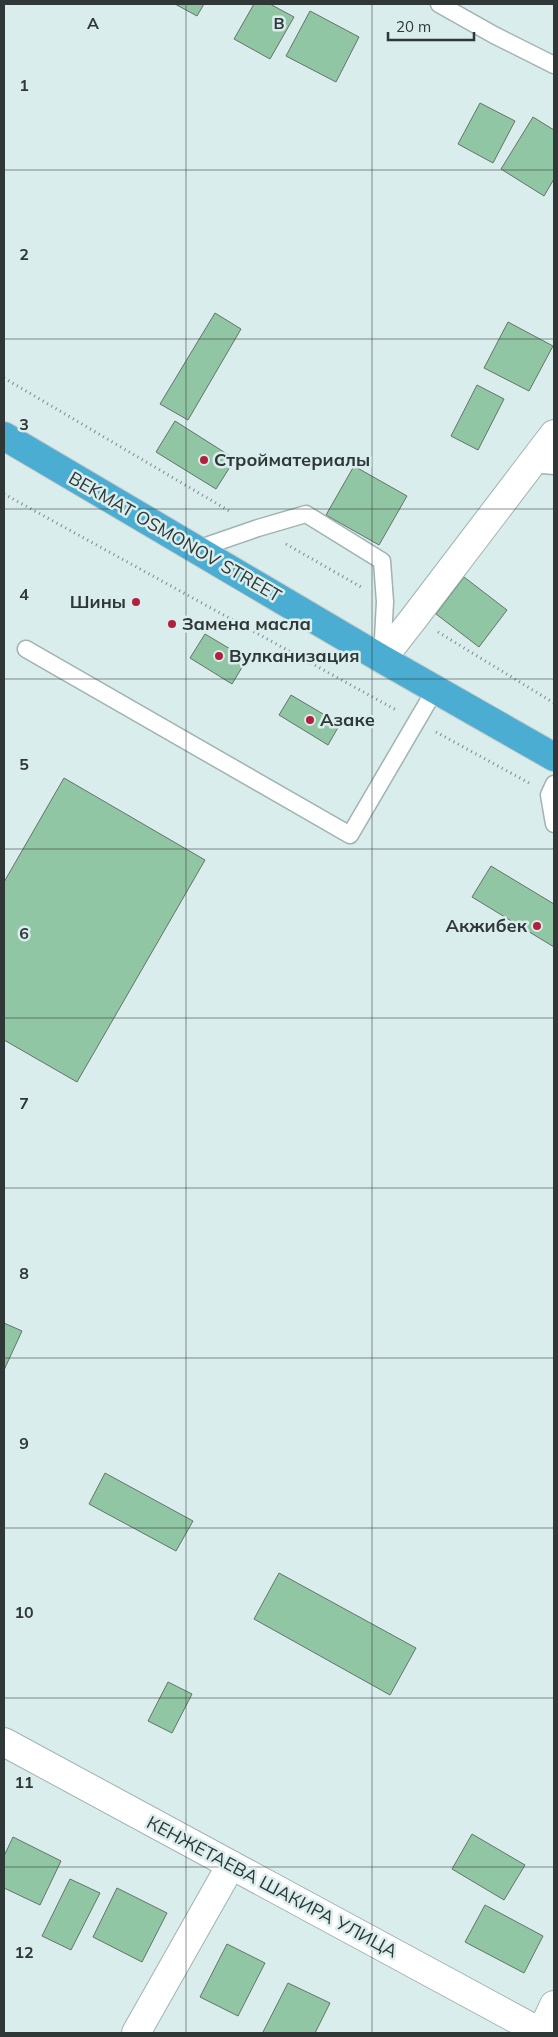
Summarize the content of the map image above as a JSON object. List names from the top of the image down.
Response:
{
  "streets": {
    "highway": ["BEKMAT OSMONOV STREET"],
    "street": ["КЕНЖЕТАЕВА ШАКИРА УЛИЦА"]
  },
  "places": [
    "Стройматериалы",
    "Шины",
    "Замена масла",
    "Вулканизация",
    "Азаке",
    "Акжибек"
  ],
  "scale_bar": "20 m",
  "grid": {
    "columns": ["A", "B"],
    "rows": [
      "1",
      "2",
      "3",
      "4",
      "5",
      "6",
      "7",
      "8",
      "9",
      "10",
      "11",
      "12"
    ]
  }
}
